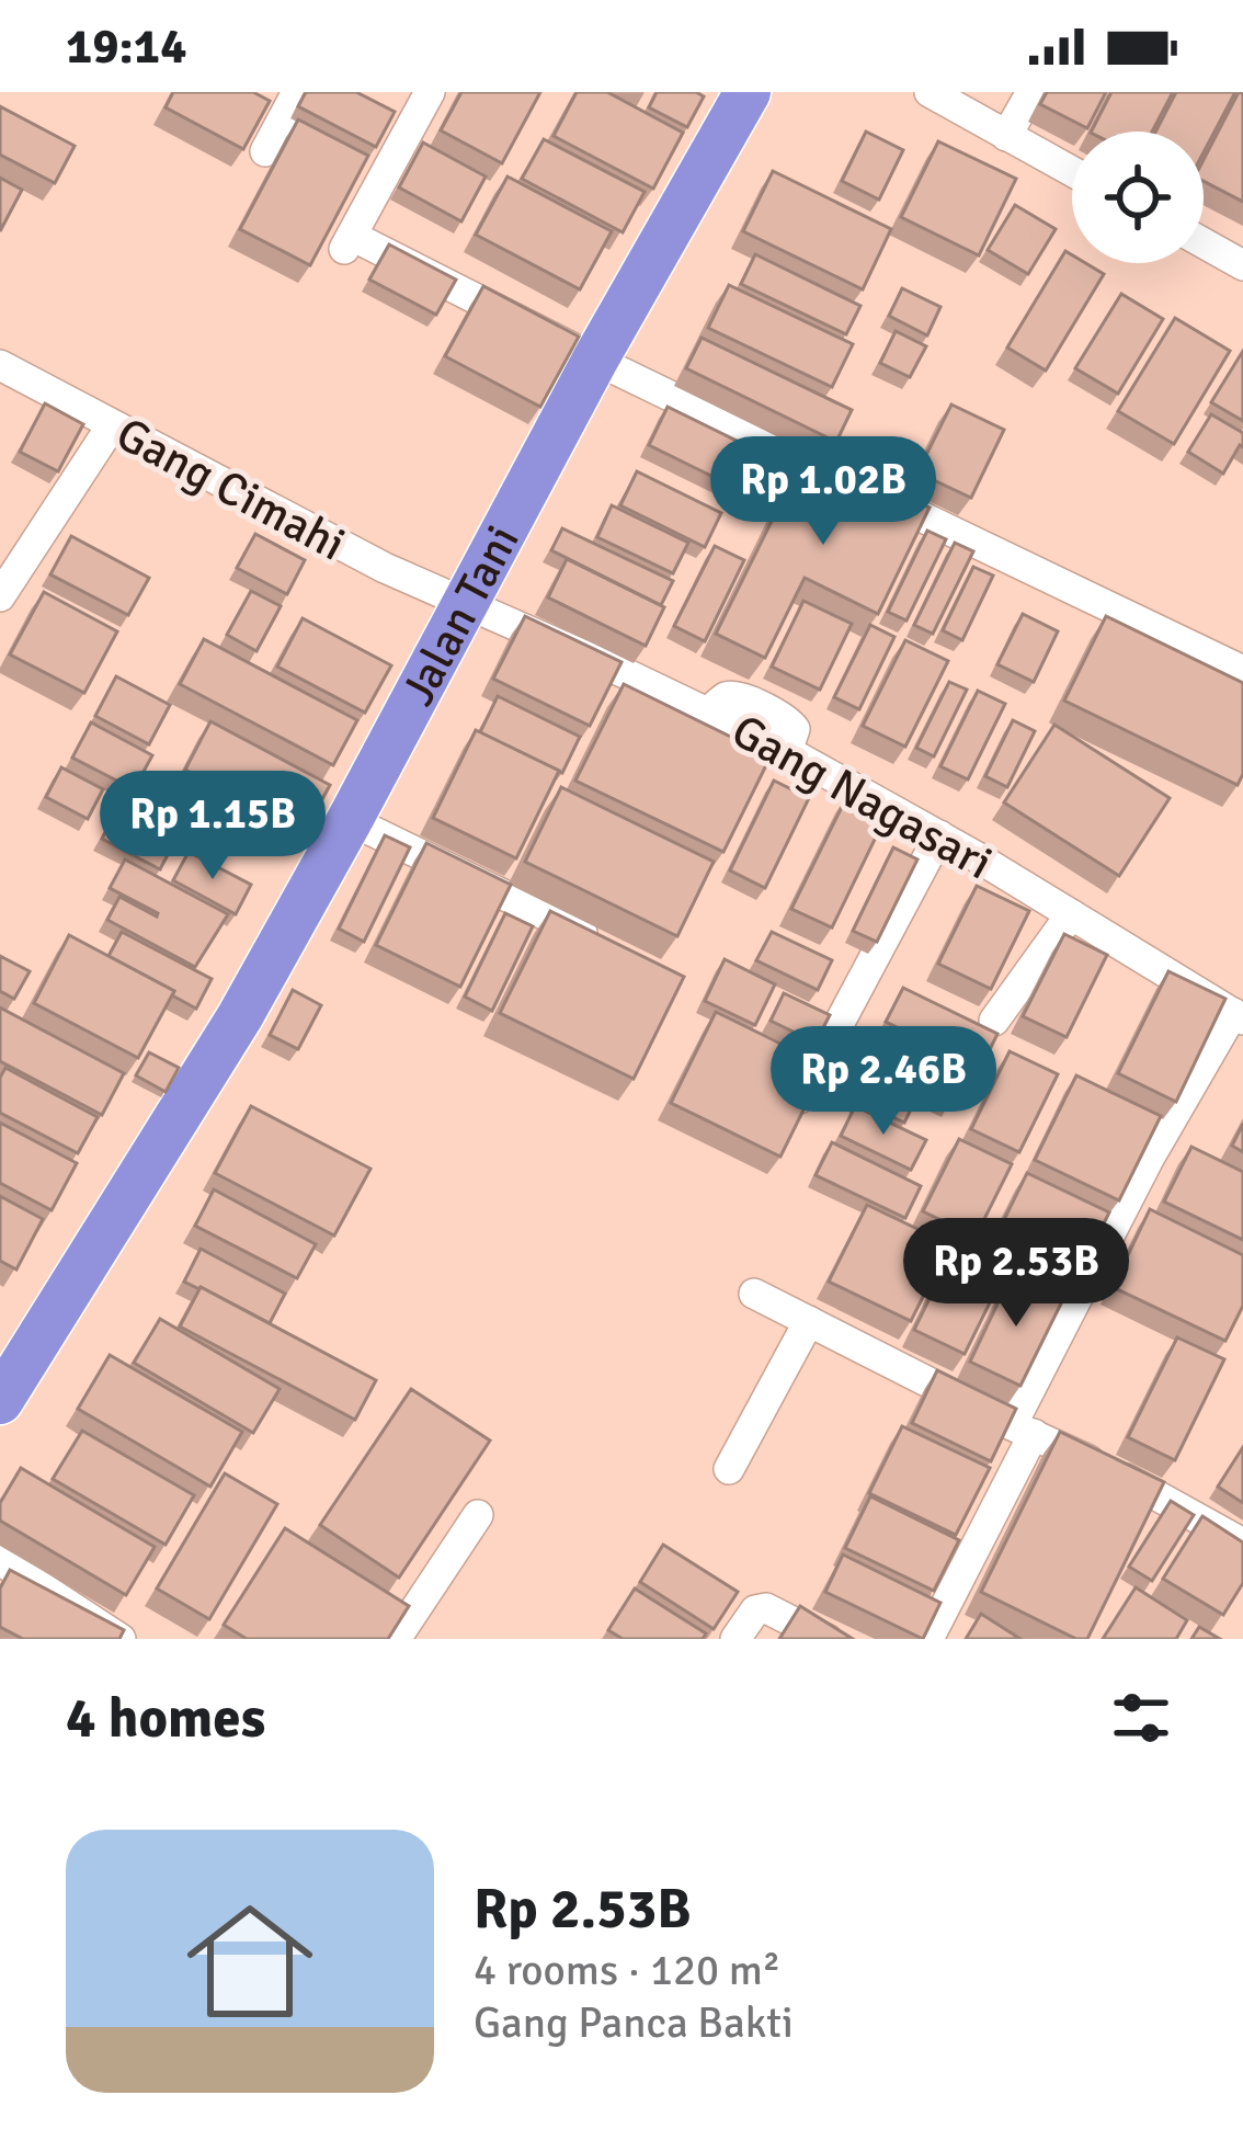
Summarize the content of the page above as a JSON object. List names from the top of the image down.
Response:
{
  "streets": {
    "highway": ["Jalan Tani"],
    "street": ["Gang Cimahi", "Gang Nagasari"]
  },
  "crossings": [
    ["Gang Cimahi", "Jalan Tani"],
    ["Gang Cimahi", "Gang Nagasari"],
    ["Jalan Tani", "Gang Nagasari"]
  ],
  "page": {
    "status": "19:14",
    "price": [
      "Rp 1.02B",
      "Rp 1.15B",
      "Rp 2.46B",
      "Rp 2.53B"
    ],
    "heading": "4 homes",
    "list": [
      {
        "name": "Rp 2.53B",
        "note": "4 rooms · 120 m² · Gang Panca Bakti"
      }
    ]
  }
}
